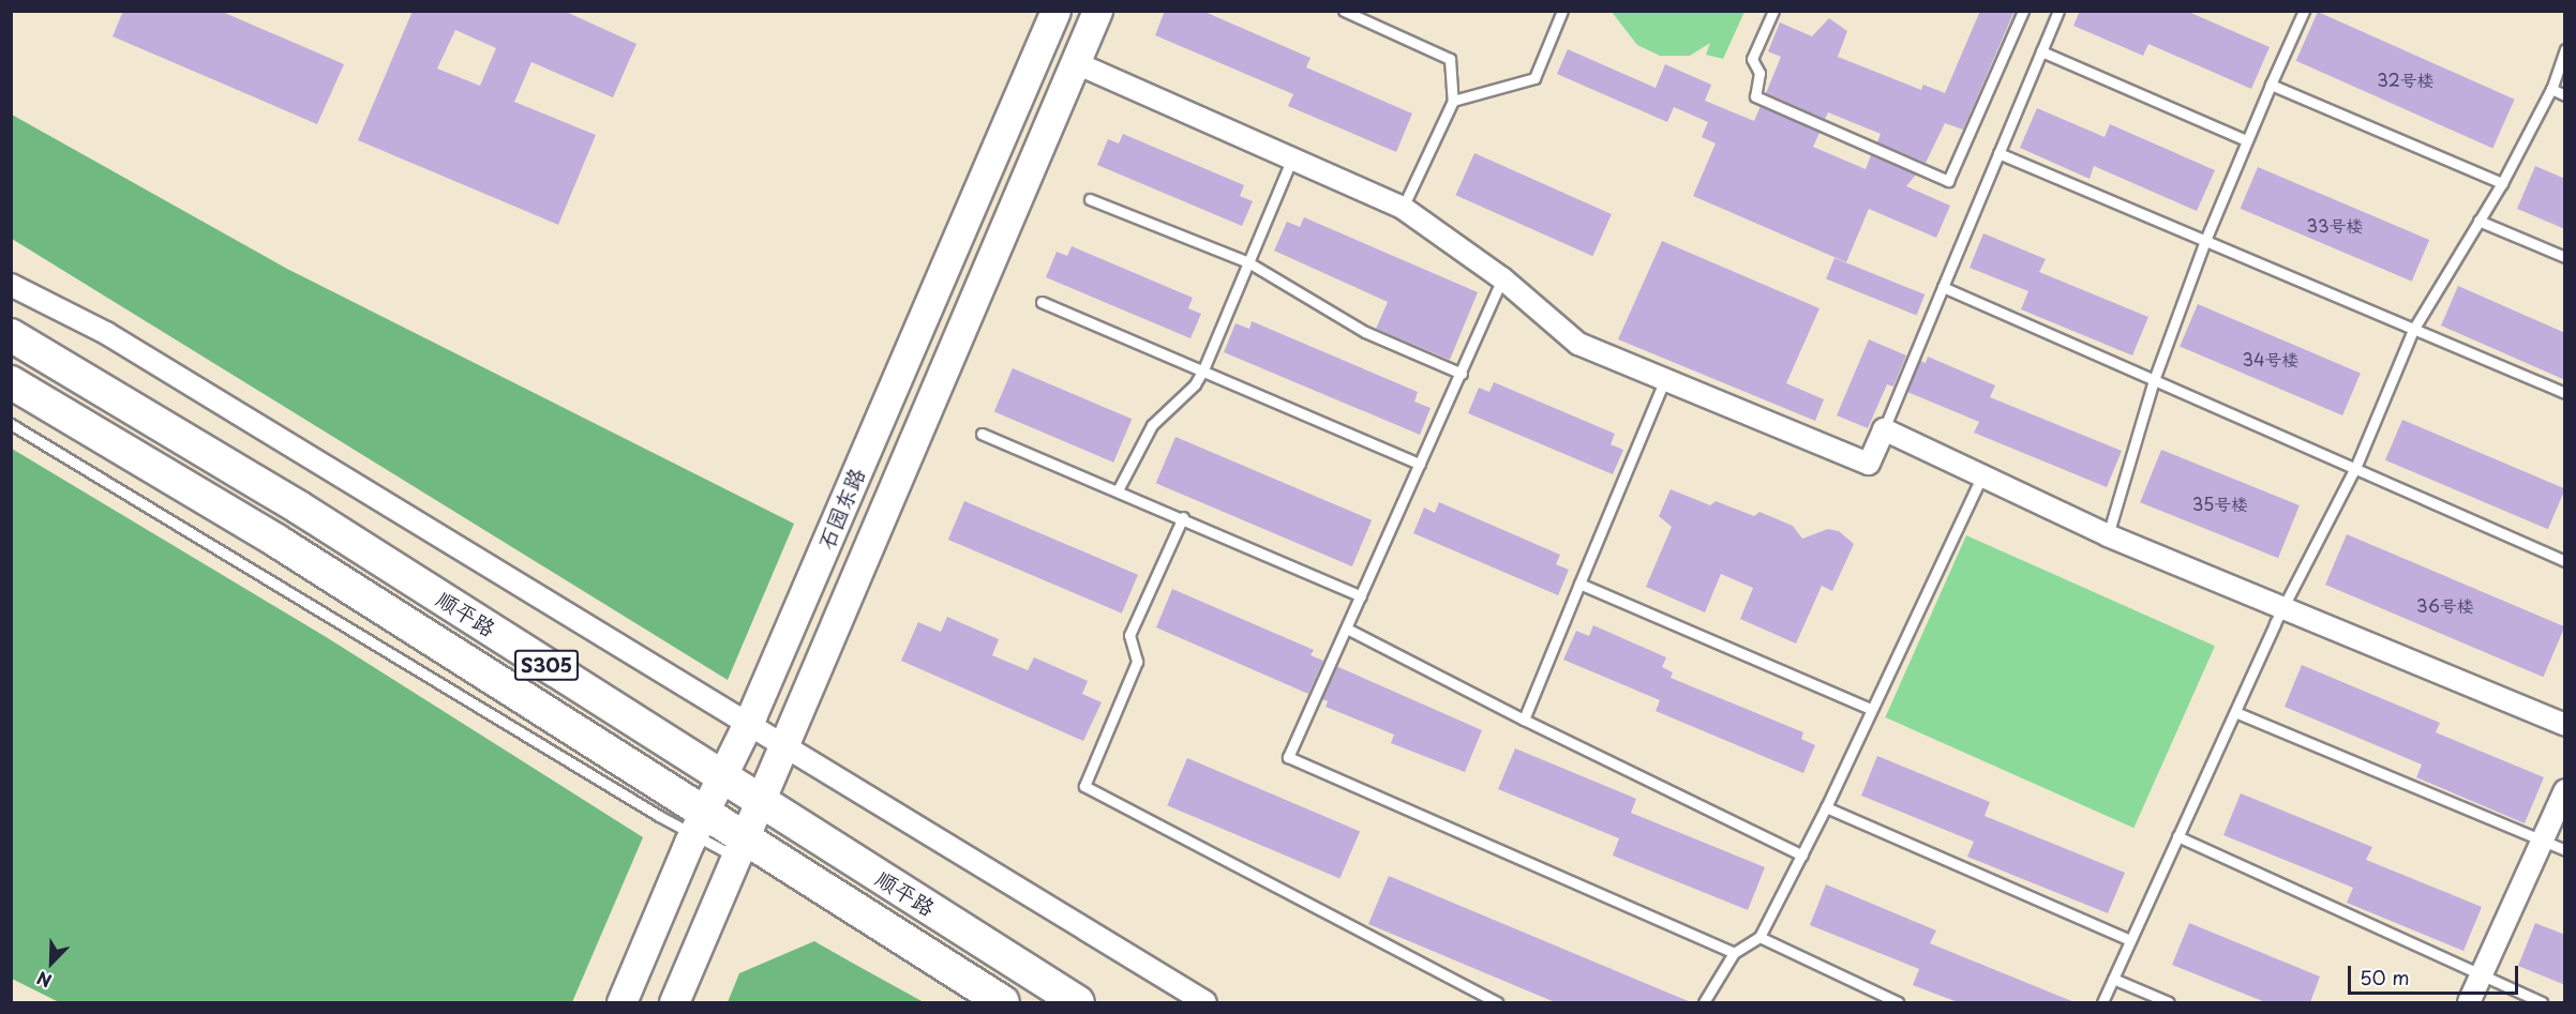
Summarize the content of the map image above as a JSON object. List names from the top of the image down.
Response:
{
  "streets": {
    "main road": ["石园东路", "顺平路", "S305"]
  },
  "crossings": [
    ["石园东路", "顺平路"]
  ],
  "house_numbers": [
    "32号楼",
    "33号楼",
    "34号楼",
    "35号楼",
    "36号楼"
  ],
  "scale_bar": "50 m",
  "north": "bottom left"
}
